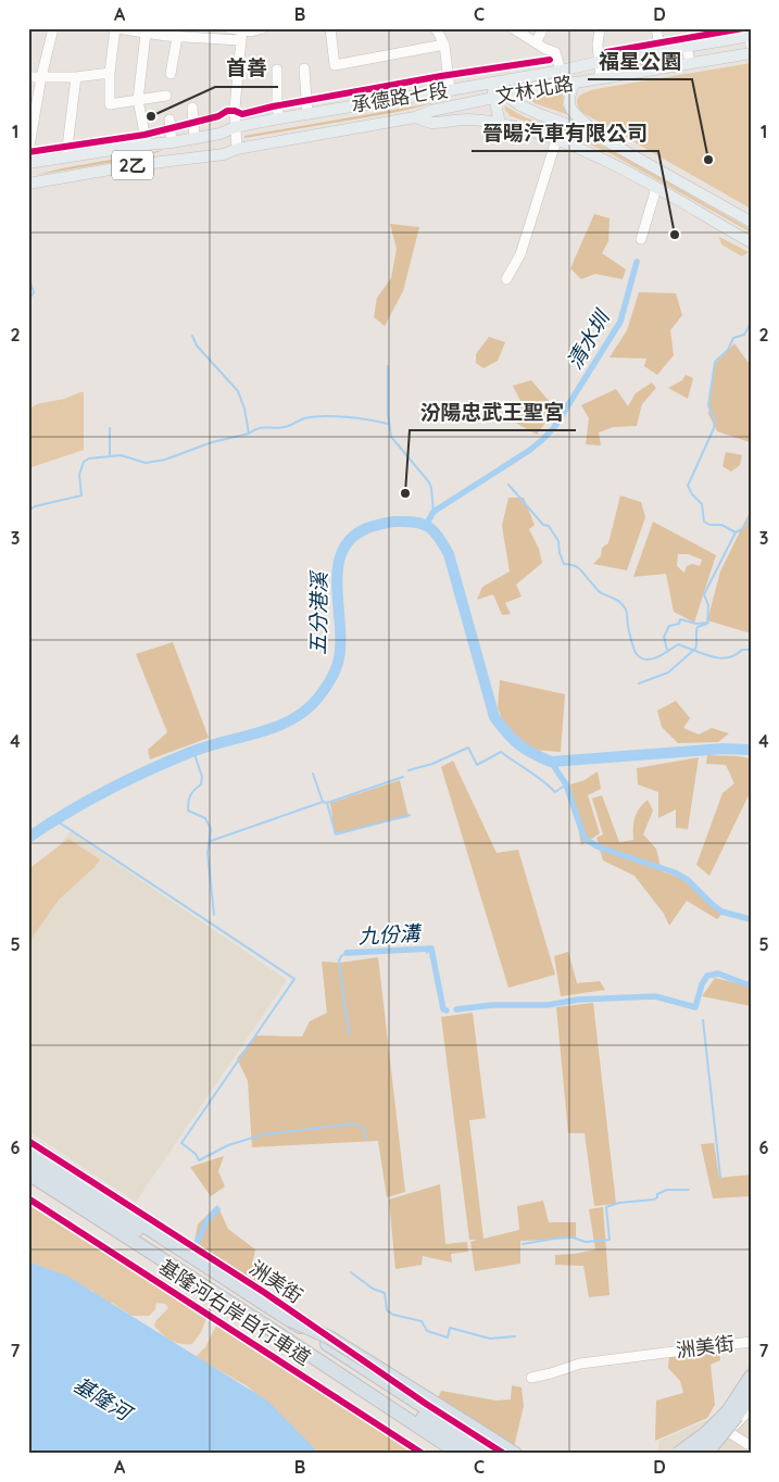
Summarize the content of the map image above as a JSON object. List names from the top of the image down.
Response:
{
  "streets": {
    "main road": ["文林北路", "承德路七段", "2乙"],
    "street": ["洲美街"],
    "cycle path": ["基隆河右岸自行車道"]
  },
  "crossings": [
    ["文林北路", "承德路七段"],
    ["文林北路", "2乙"],
    ["承德路七段", "2乙"]
  ],
  "water": [
    "清水圳",
    "五分港溪",
    "九份溝",
    "基隆河"
  ],
  "places": [
    "首善",
    "福星公園",
    "晉暘汽車有限公司",
    "汾陽忠武王聖宮"
  ],
  "grid": {
    "columns": [
      "A",
      "B",
      "C",
      "D"
    ],
    "rows": [
      "1",
      "2",
      "3",
      "4",
      "5",
      "6",
      "7"
    ]
  }
}
